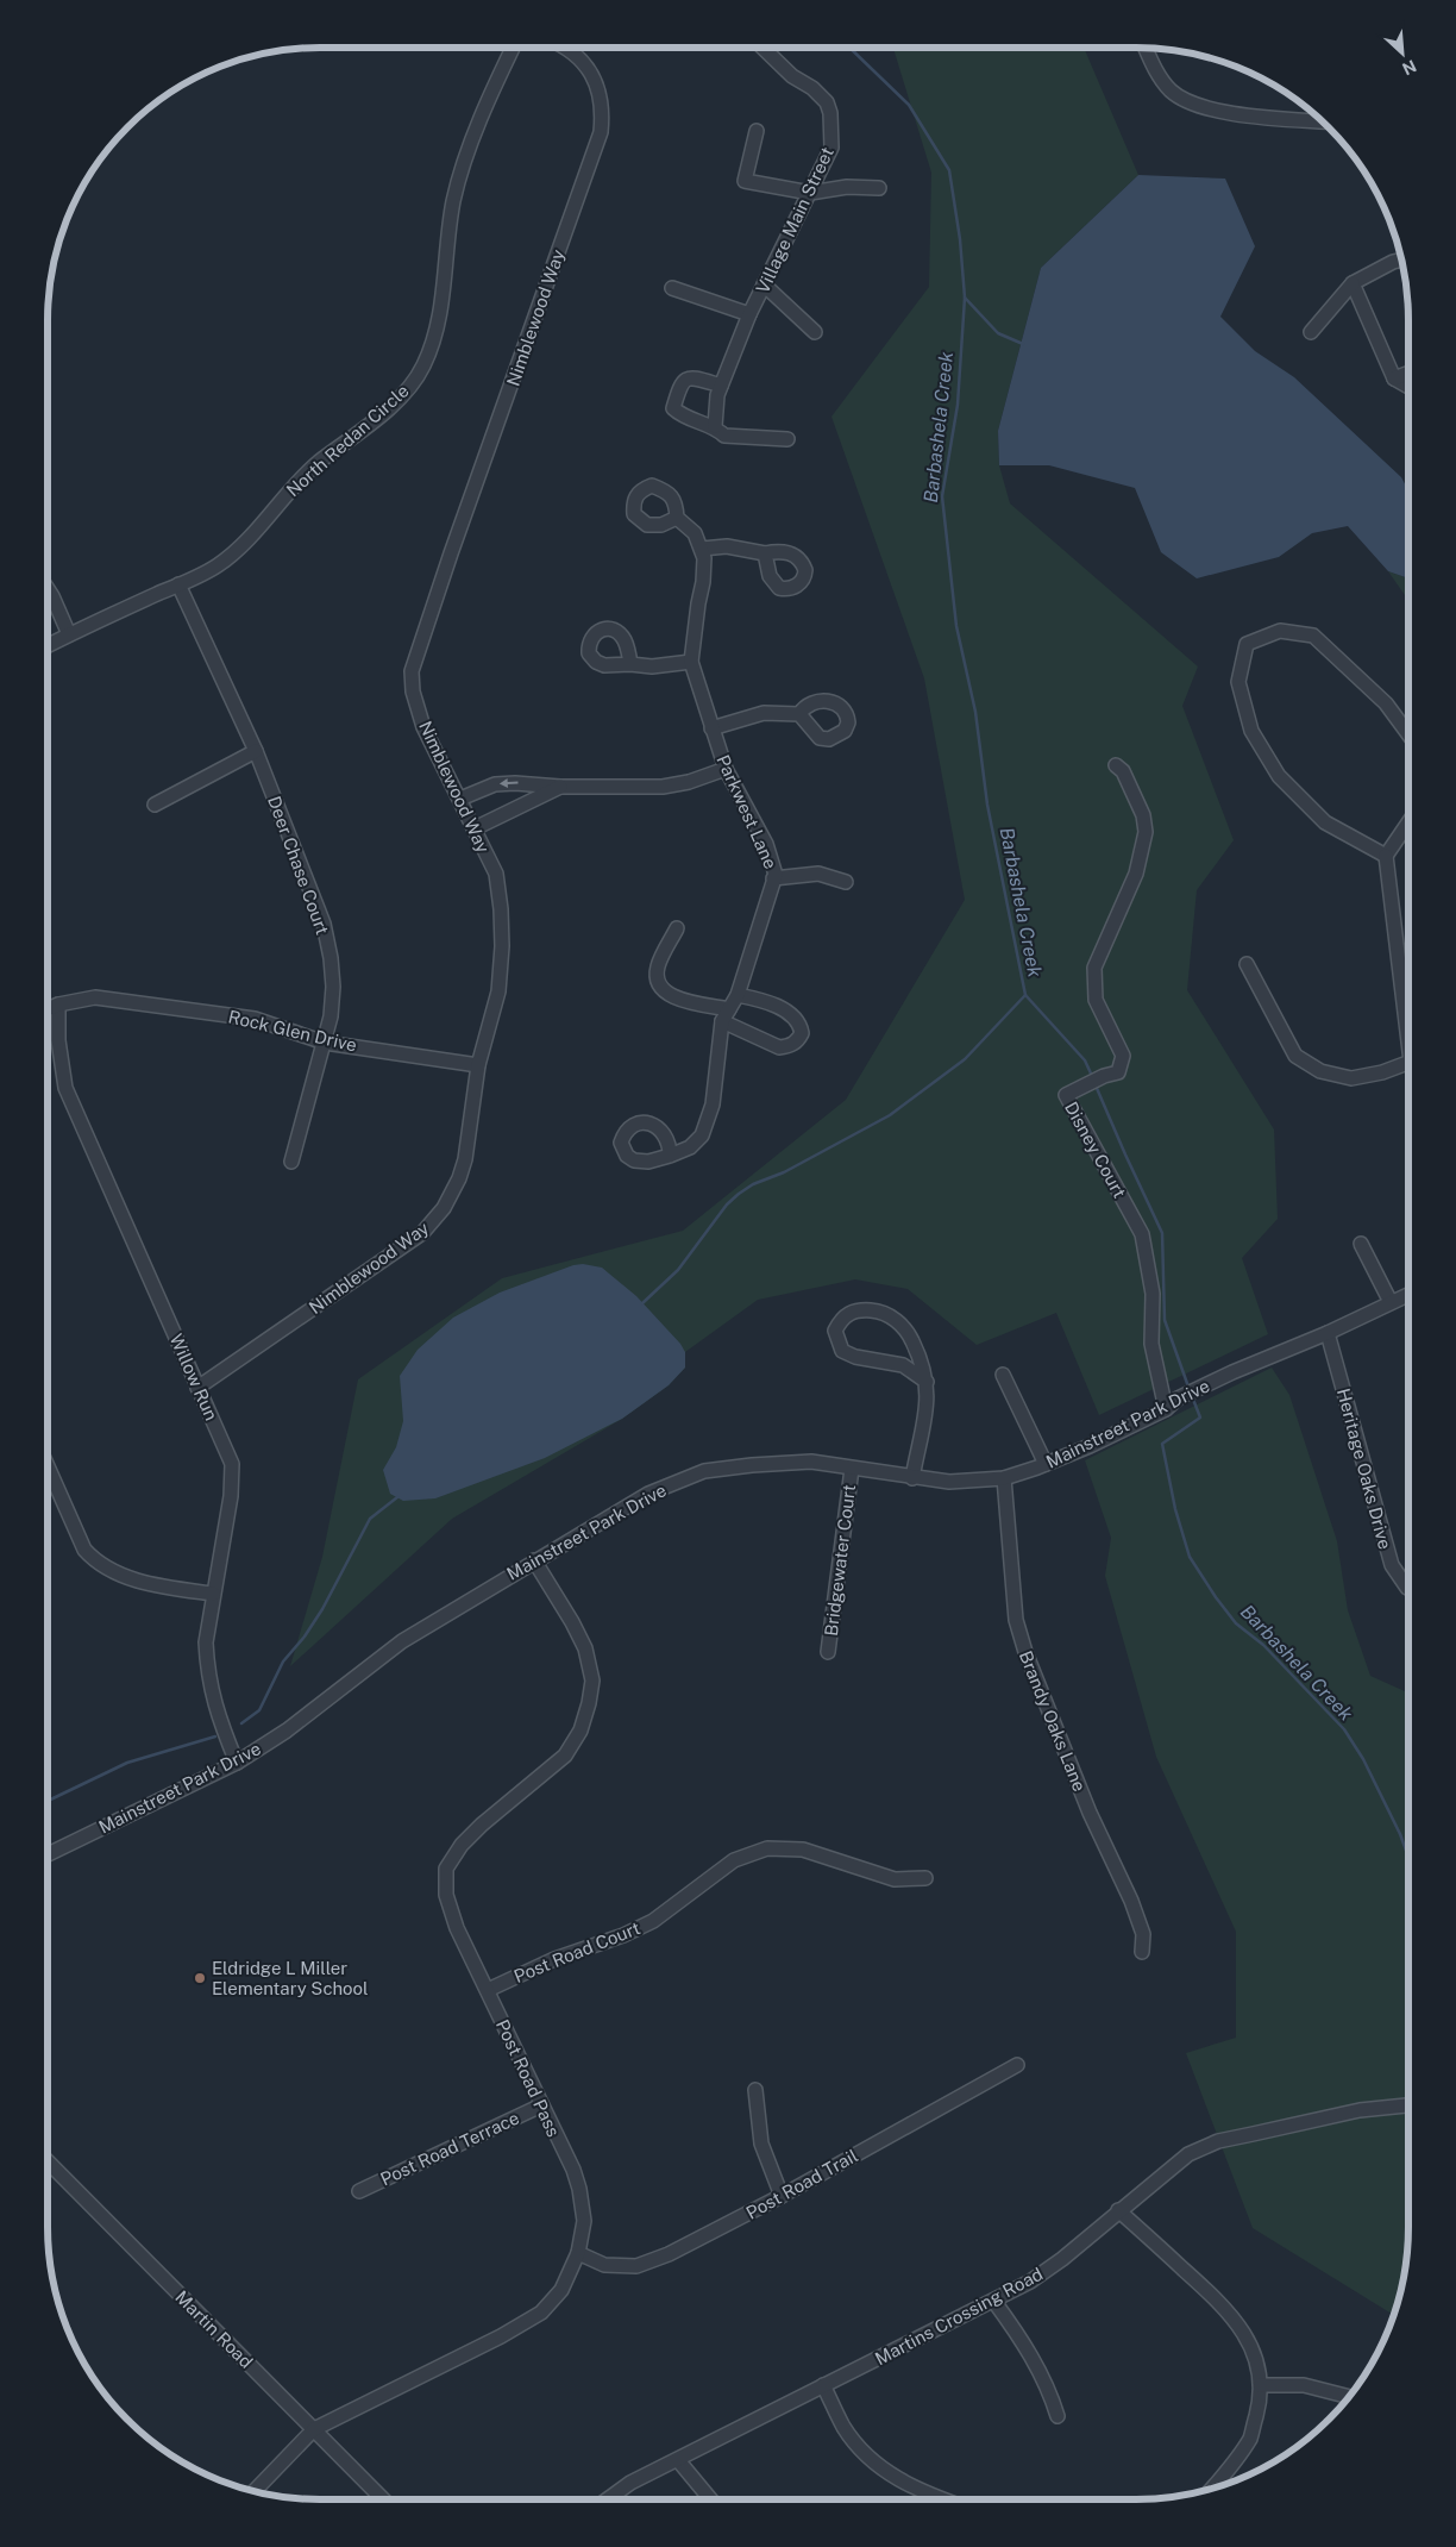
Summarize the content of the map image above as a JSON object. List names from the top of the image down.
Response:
{
  "streets": {
    "street": [
      "Village Main Street",
      "Nimblewood Way",
      "North Redan Circle",
      "Parkwest Lane",
      "Deer Chase Court",
      "Rock Glen Drive",
      "Disney Court",
      "Willow Run",
      "Mainstreet Park Drive",
      "Heritage Oaks Drive",
      "Bridgewater Court",
      "Brandy Oaks Lane",
      "Post Road Court",
      "Post Road Pass",
      "Post Road Terrace",
      "Post Road Trail",
      "Martins Crossing Road",
      "Martin Road"
    ]
  },
  "crossings": [
    ["Nimblewood Way", "Rock Glen Drive"],
    ["Nimblewood Way", "Willow Run"],
    ["North Redan Circle", "Deer Chase Court"],
    ["Deer Chase Court", "Rock Glen Drive"],
    ["Rock Glen Drive", "Willow Run"],
    ["Disney Court", "Mainstreet Park Drive"],
    ["Willow Run", "Mainstreet Park Drive"],
    ["Mainstreet Park Drive", "Heritage Oaks Drive"],
    ["Mainstreet Park Drive", "Bridgewater Court"],
    ["Mainstreet Park Drive", "Brandy Oaks Lane"],
    ["Mainstreet Park Drive", "Post Road Pass"],
    ["Post Road Court", "Post Road Pass"],
    ["Post Road Pass", "Post Road Terrace"],
    ["Post Road Pass", "Post Road Trail"],
    ["Post Road Pass", "Martin Road"]
  ],
  "water": ["Barbashela Creek"],
  "places": ["Eldridge L Miller Elementary School"],
  "north": "bottom right"
}
